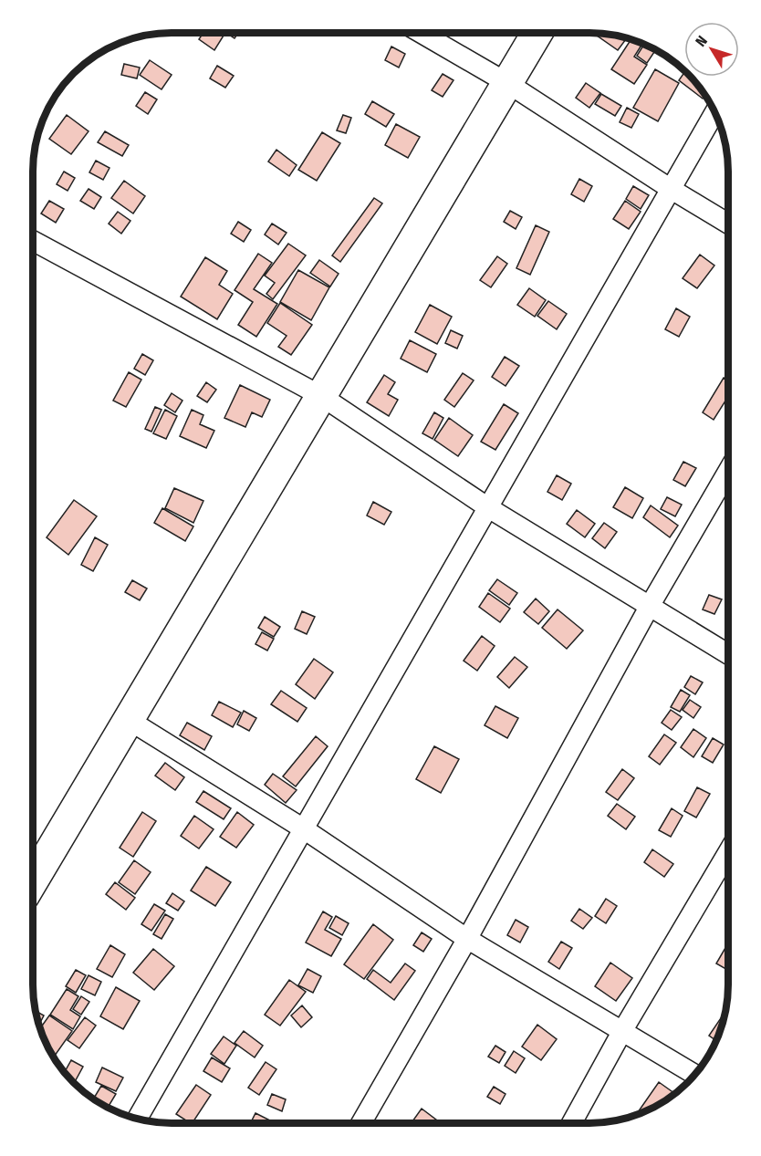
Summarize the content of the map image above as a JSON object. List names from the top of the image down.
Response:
{
  "north": "top left"
}
